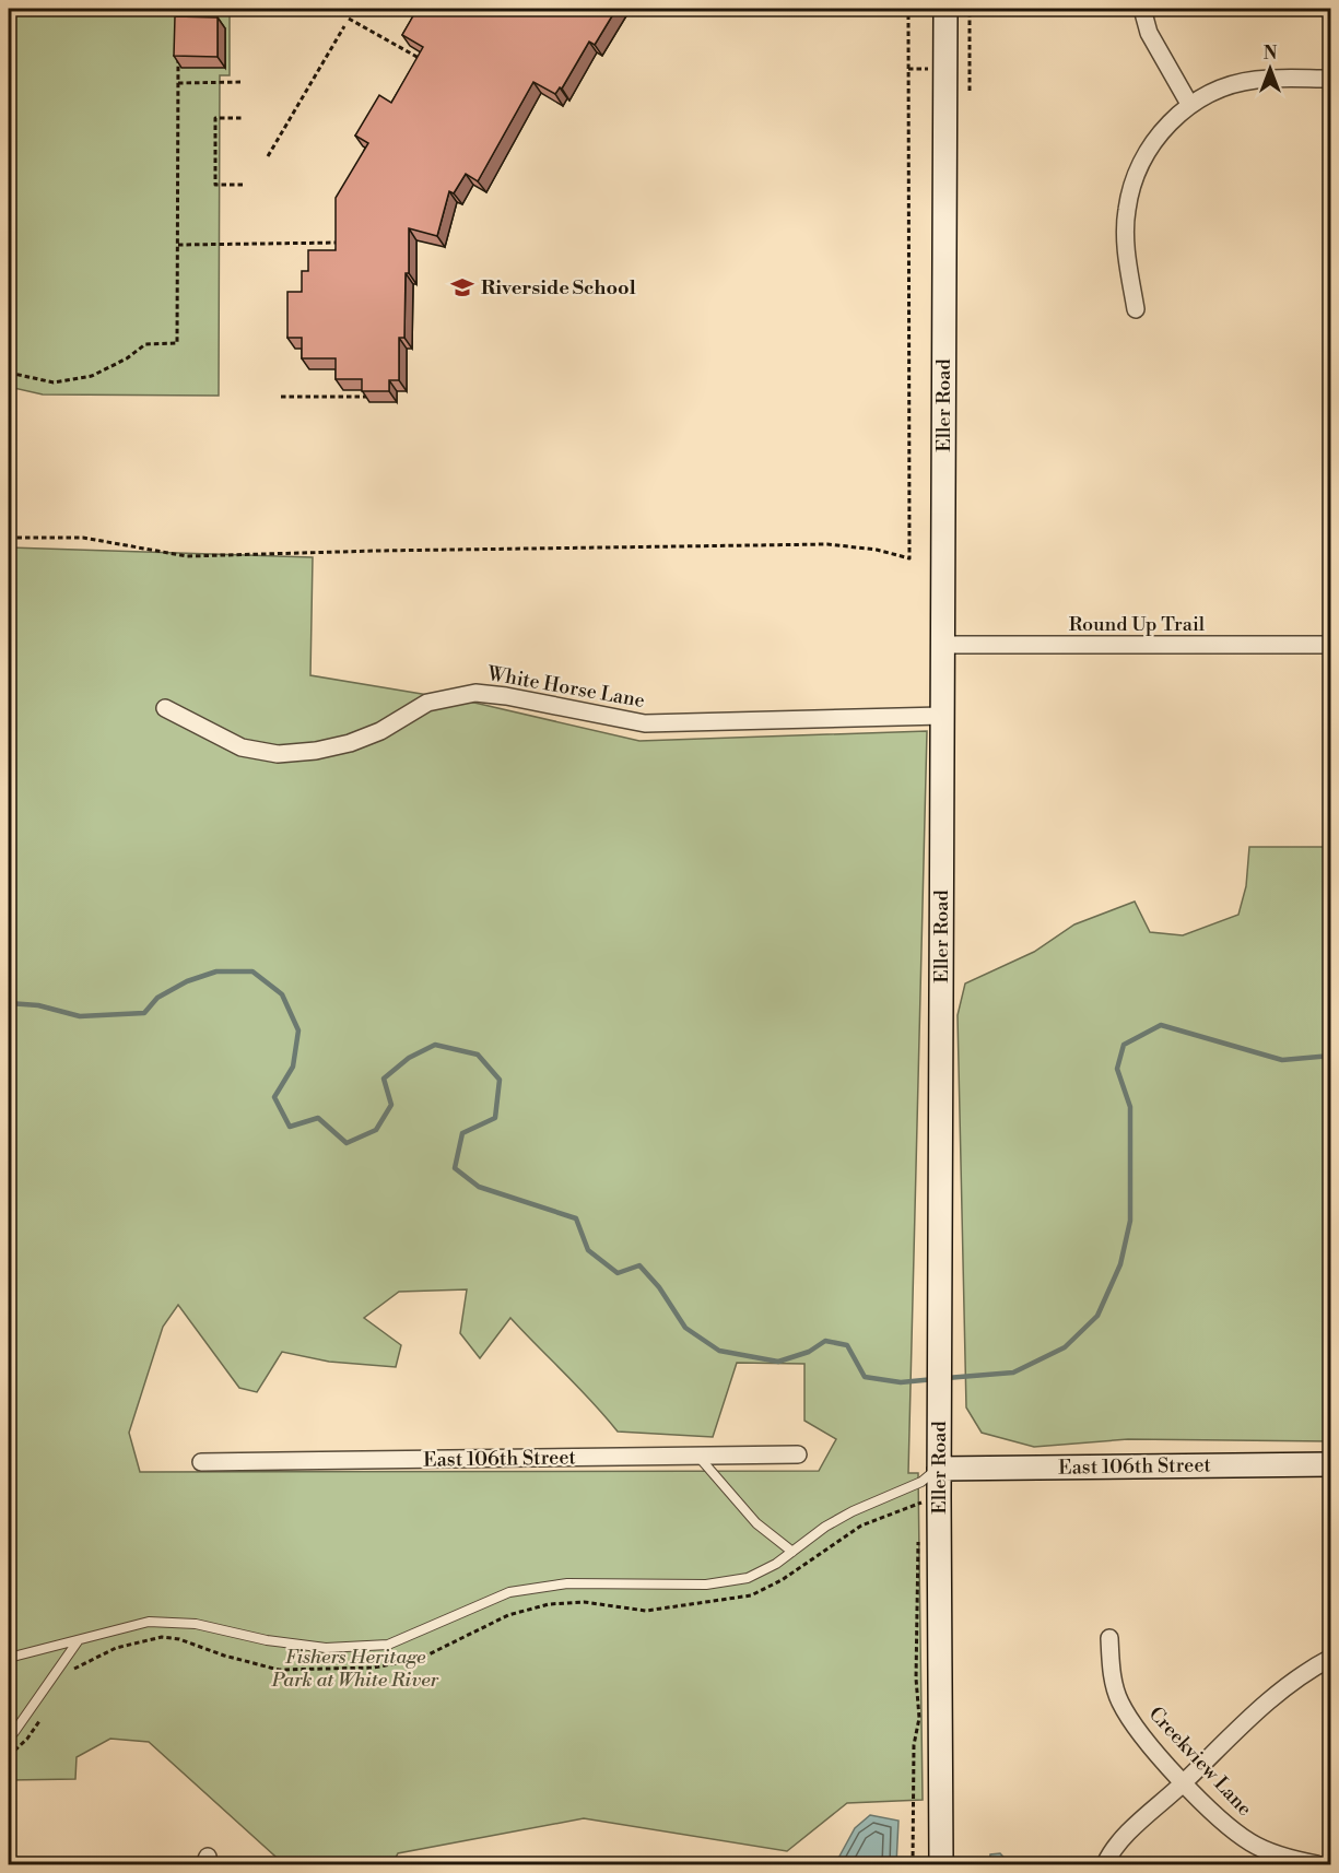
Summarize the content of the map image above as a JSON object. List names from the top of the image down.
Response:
{
  "streets": {
    "street": [
      "Eller Road",
      "Round Up Trail",
      "White Horse Lane",
      "East 106th Street",
      "Creekview Lane"
    ]
  },
  "crossings": [
    ["Eller Road", "Round Up Trail"],
    ["Eller Road", "White Horse Lane"],
    ["Eller Road", "East 106th Street"]
  ],
  "parks": ["Fishers Heritage Park at White River"],
  "places": {
    "school or university": ["Riverside School"]
  },
  "north": "top"
}
